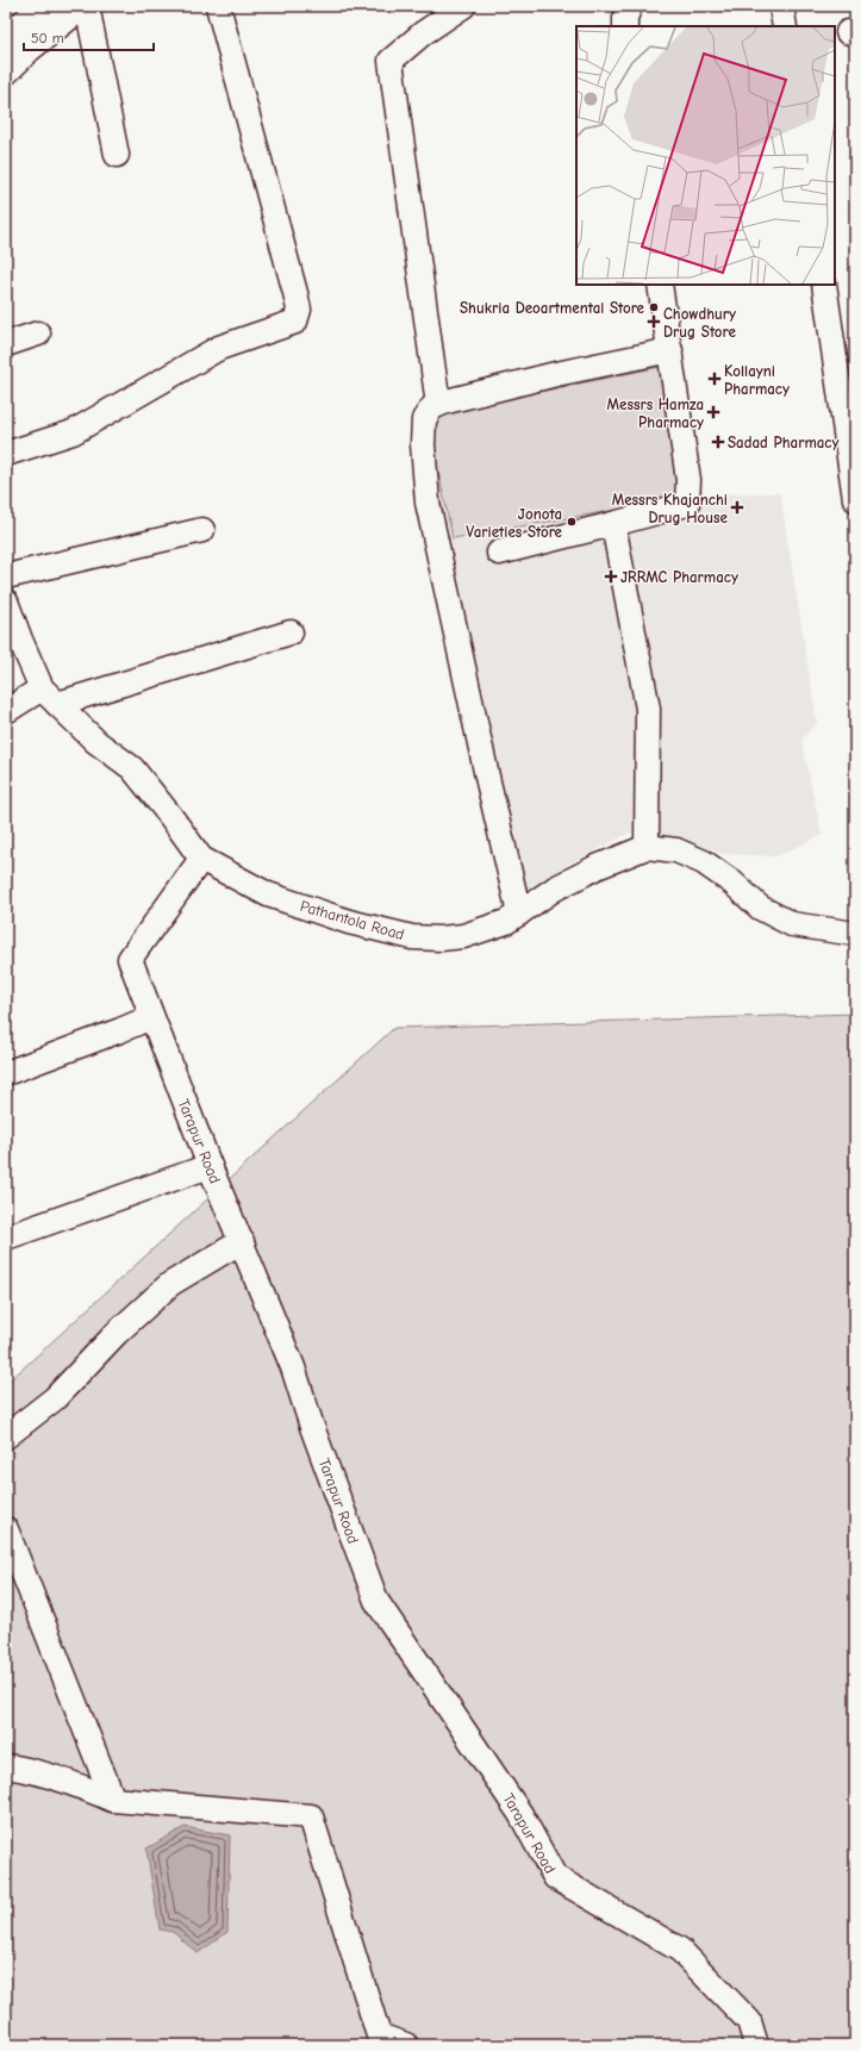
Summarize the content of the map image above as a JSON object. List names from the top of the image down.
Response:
{
  "streets": {
    "street": ["Pathantola Road", "Tarapur Road"]
  },
  "crossings": [
    ["Pathantola Road", "Tarapur Road"]
  ],
  "places": {
    "other": ["Shukria Deoartmental Store", "Jonota Varieties Store"],
    "health": [
      "Chowdhury Drug Store",
      "Kollayni Pharmacy",
      "Messrs Hamza Pharmacy",
      "Sadad Pharmacy",
      "Messrs Khajanchi Drug House",
      "JRRMC Pharmacy"
    ]
  },
  "scale_bar": "50 m"
}
